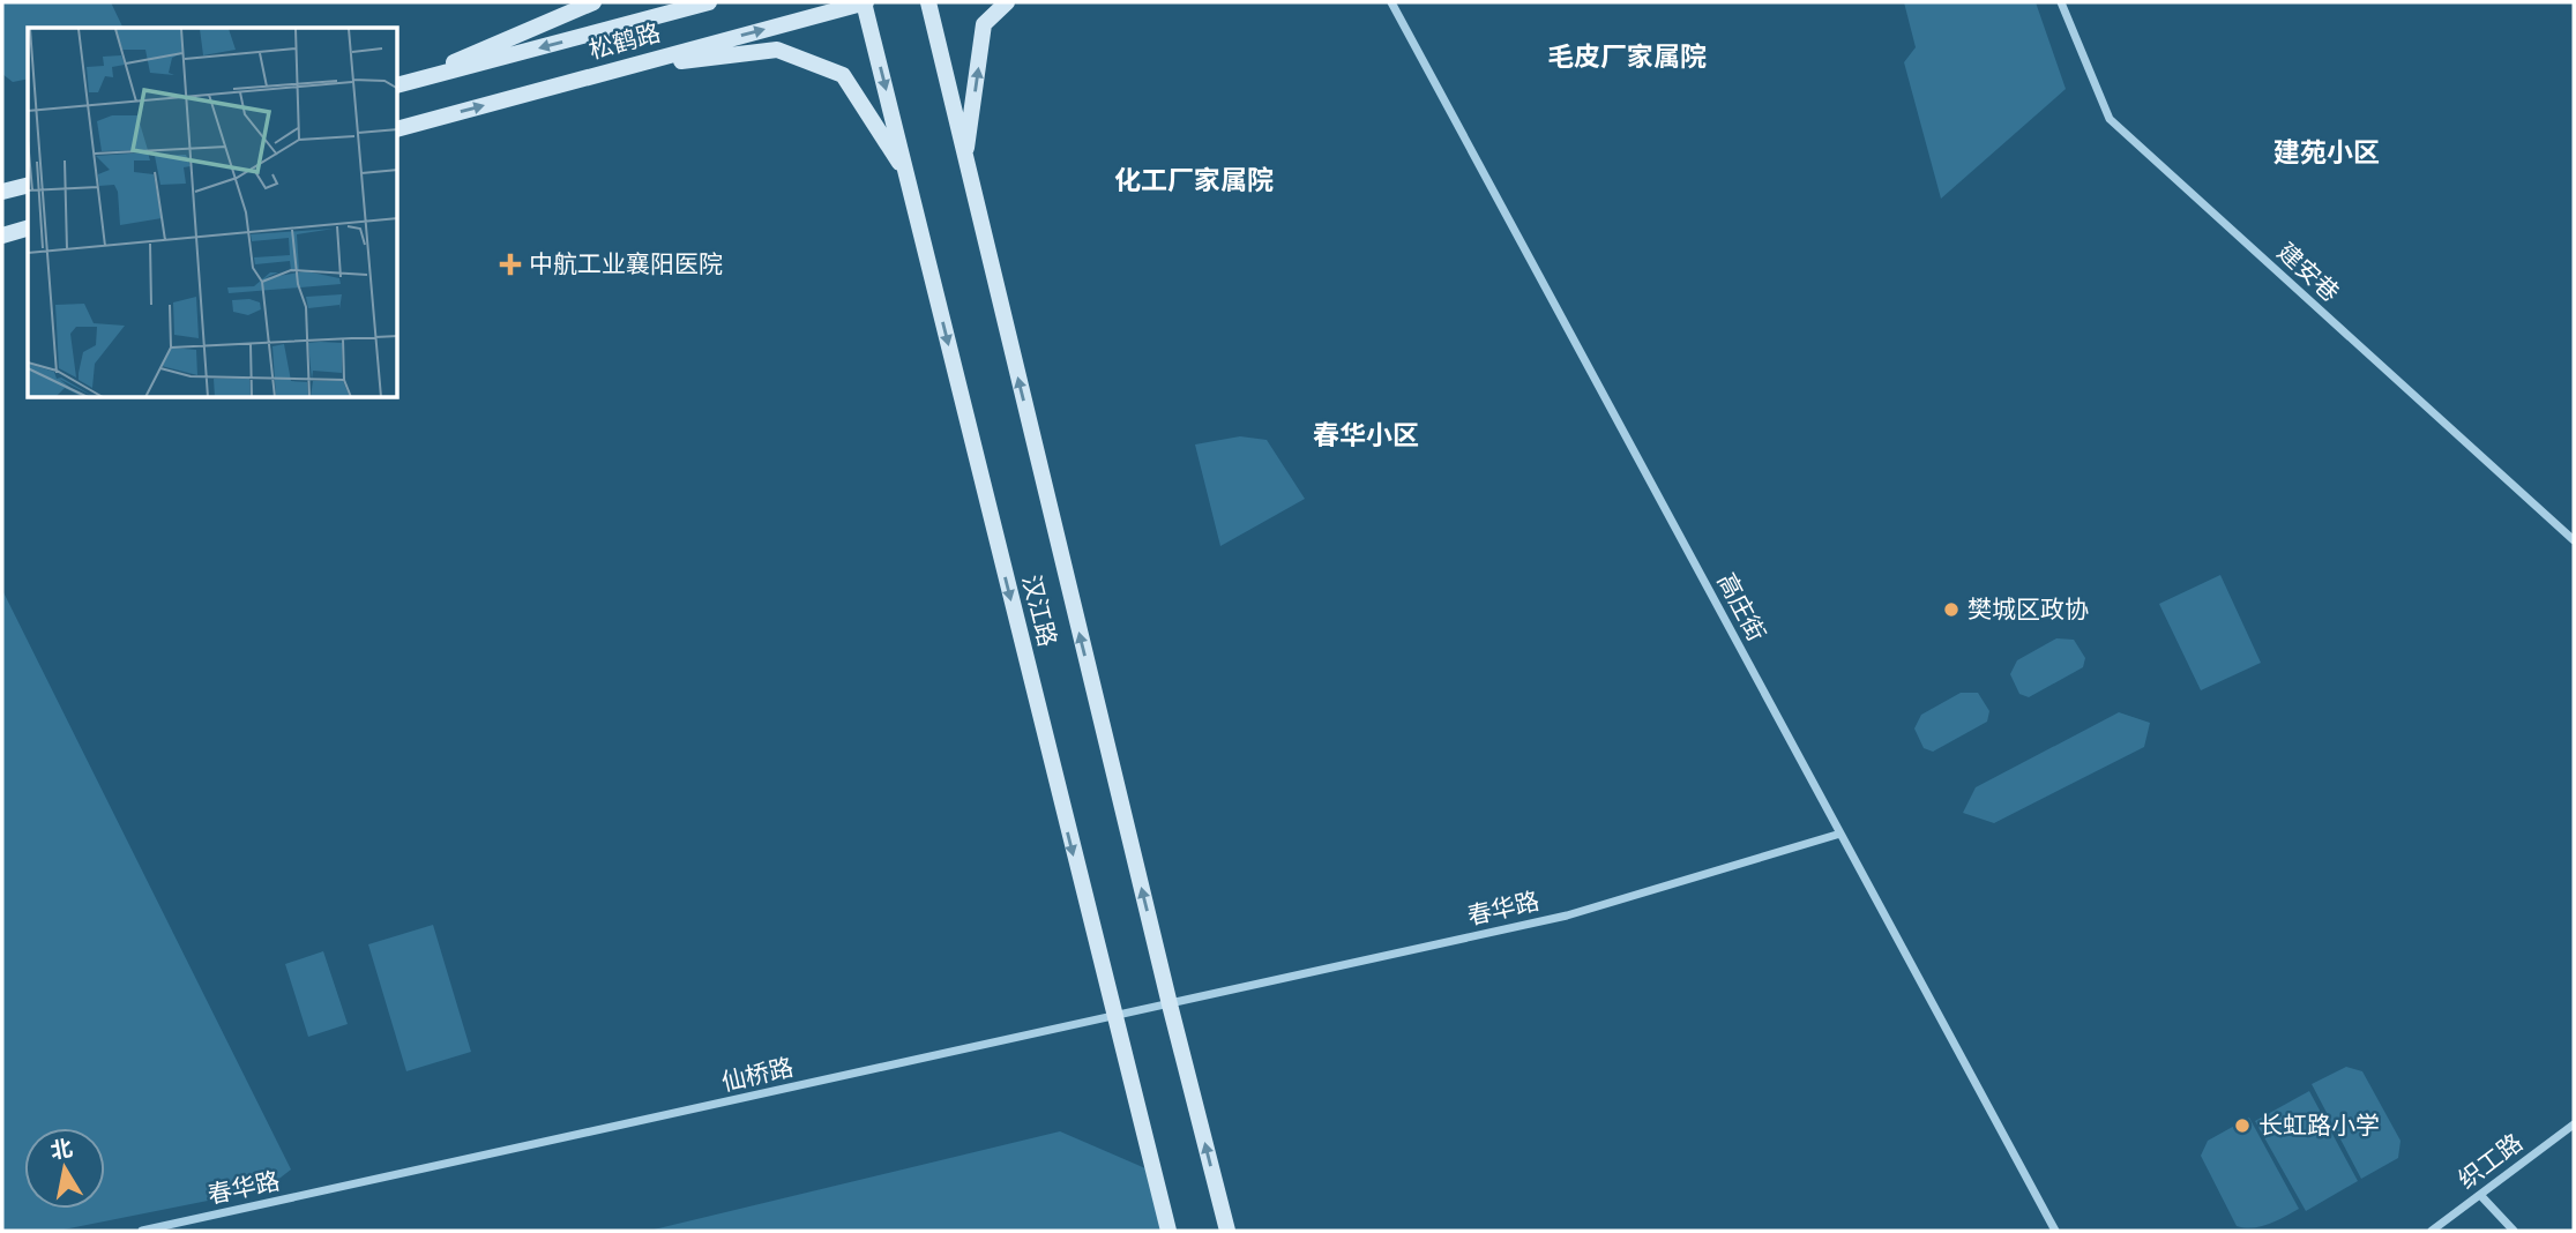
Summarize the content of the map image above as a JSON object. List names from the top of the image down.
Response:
{
  "streets": {
    "main road": ["松鹤路", "汉江路"],
    "street": [
      "建安巷",
      "高庄街",
      "春华路",
      "仙桥路",
      "织工路"
    ]
  },
  "crossings": [
    ["松鹤路", "汉江路"],
    ["高庄街", "春华路"],
    ["汉江路", "春华路"],
    ["汉江路", "仙桥路"],
    ["春华路", "仙桥路"]
  ],
  "districts": [
    "毛皮厂家属院",
    "建苑小区",
    "化工厂家属院",
    "春华小区"
  ],
  "places": {
    "health": ["中航工业襄阳医院"],
    "other": ["樊城区政协", "长虹路小学"]
  },
  "north": "top"
}
